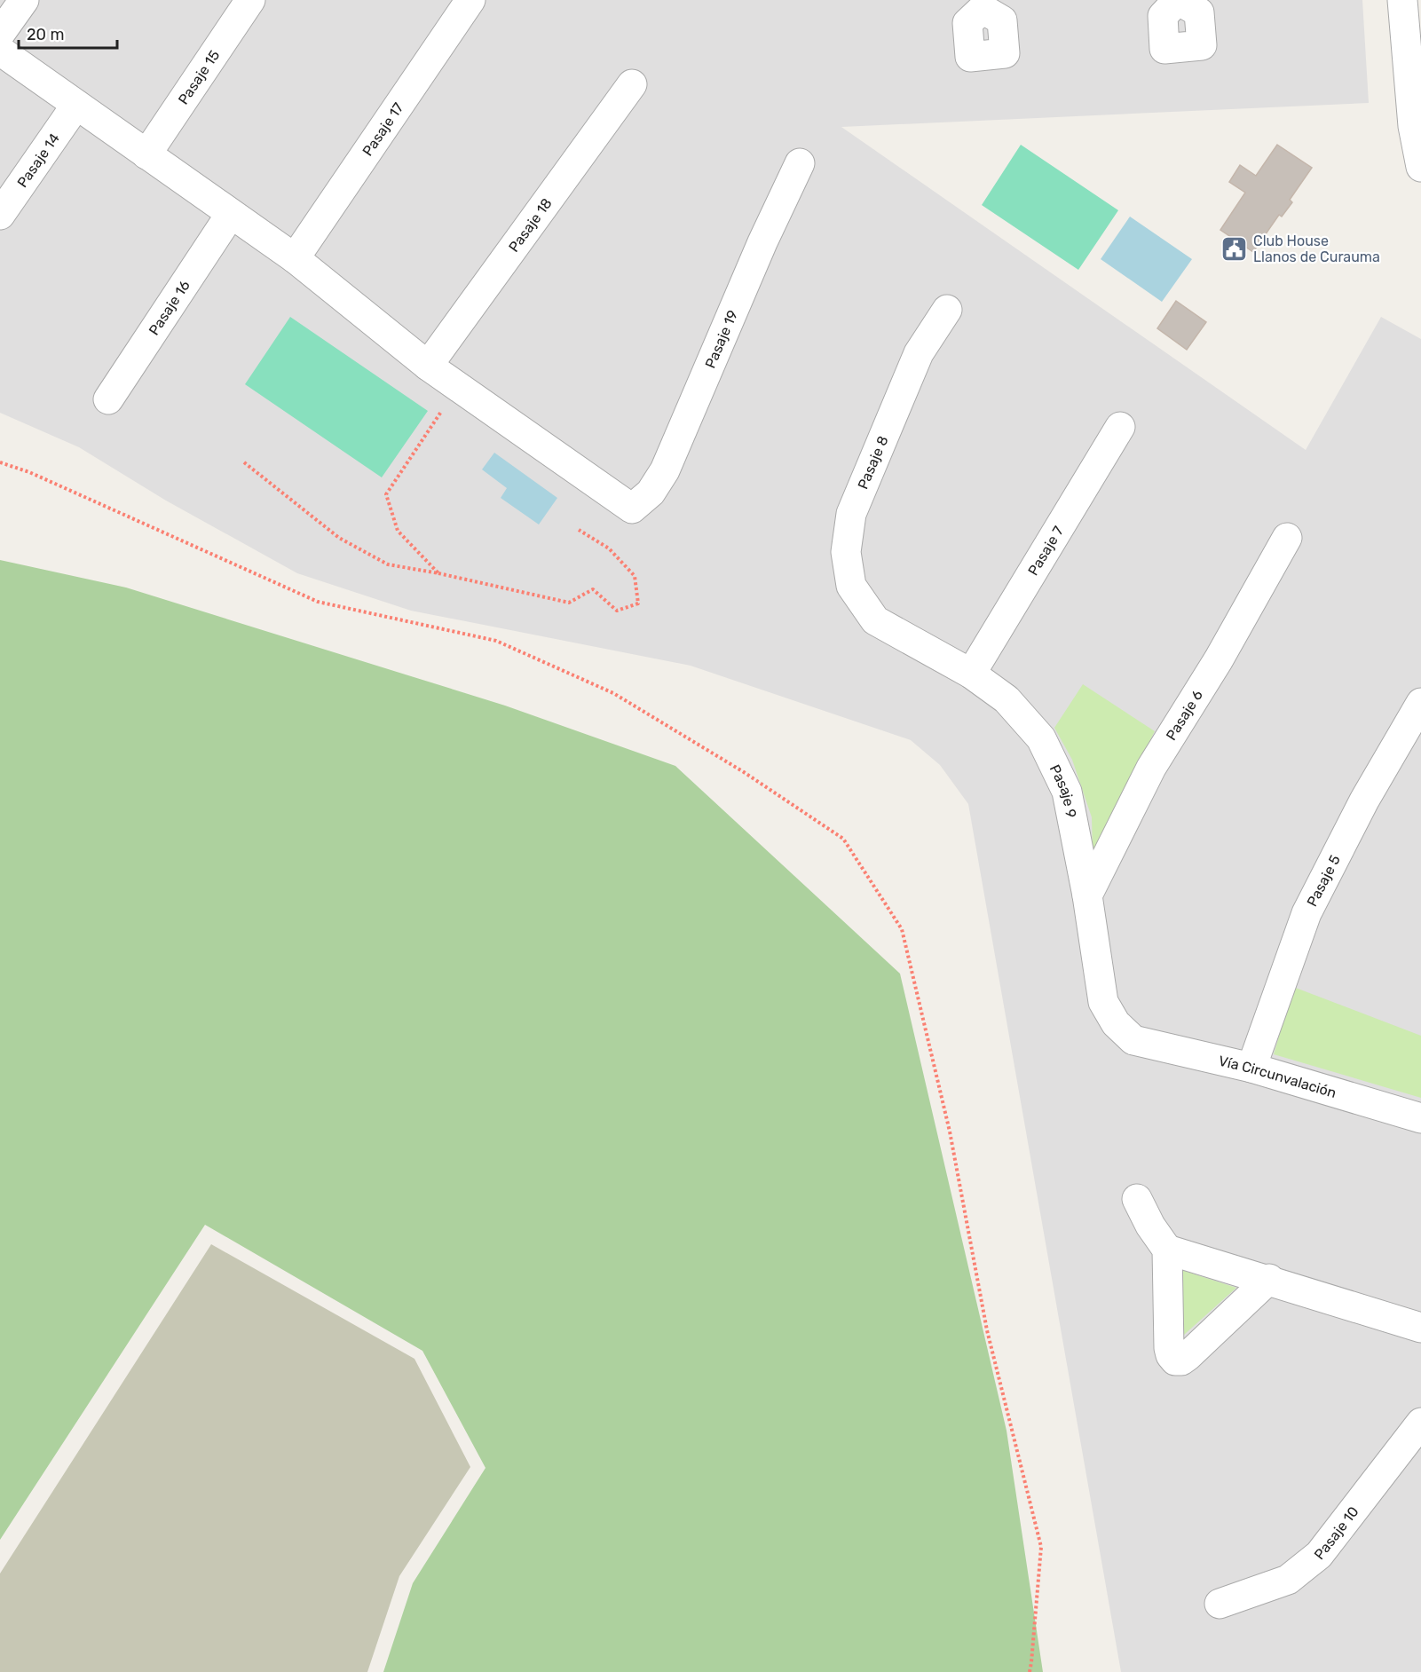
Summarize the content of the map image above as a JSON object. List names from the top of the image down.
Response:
{
  "streets": {
    "street": [
      "Pasaje 15",
      "Pasaje 17",
      "Pasaje 14",
      "Pasaje 18",
      "Pasaje 16",
      "Pasaje 19",
      "Pasaje 8",
      "Pasaje 7",
      "Pasaje 6",
      "Pasaje 9",
      "Pasaje 5",
      "Vía Circunvalación",
      "Pasaje 10"
    ]
  },
  "crossings": [
    ["Pasaje 8", "Pasaje 9"],
    ["Pasaje 7", "Pasaje 9"],
    ["Pasaje 6", "Pasaje 9"],
    ["Pasaje 9", "Vía Circunvalación"],
    ["Pasaje 5", "Vía Circunvalación"]
  ],
  "places": {
    "public building": ["Club House Llanos de Curauma"]
  },
  "scale_bar": "20 m"
}
